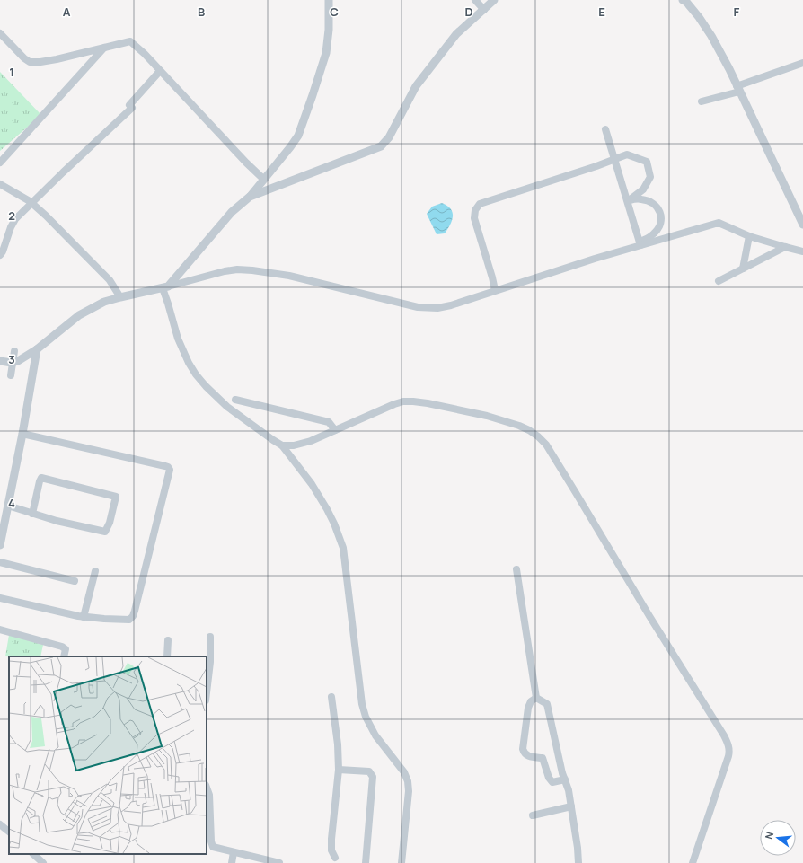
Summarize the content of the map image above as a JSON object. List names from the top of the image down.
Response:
{
  "north": "left",
  "grid": {
    "columns": [
      "A",
      "B",
      "C",
      "D",
      "E",
      "F"
    ],
    "rows": [
      "1",
      "2",
      "3",
      "4"
    ]
  }
}
